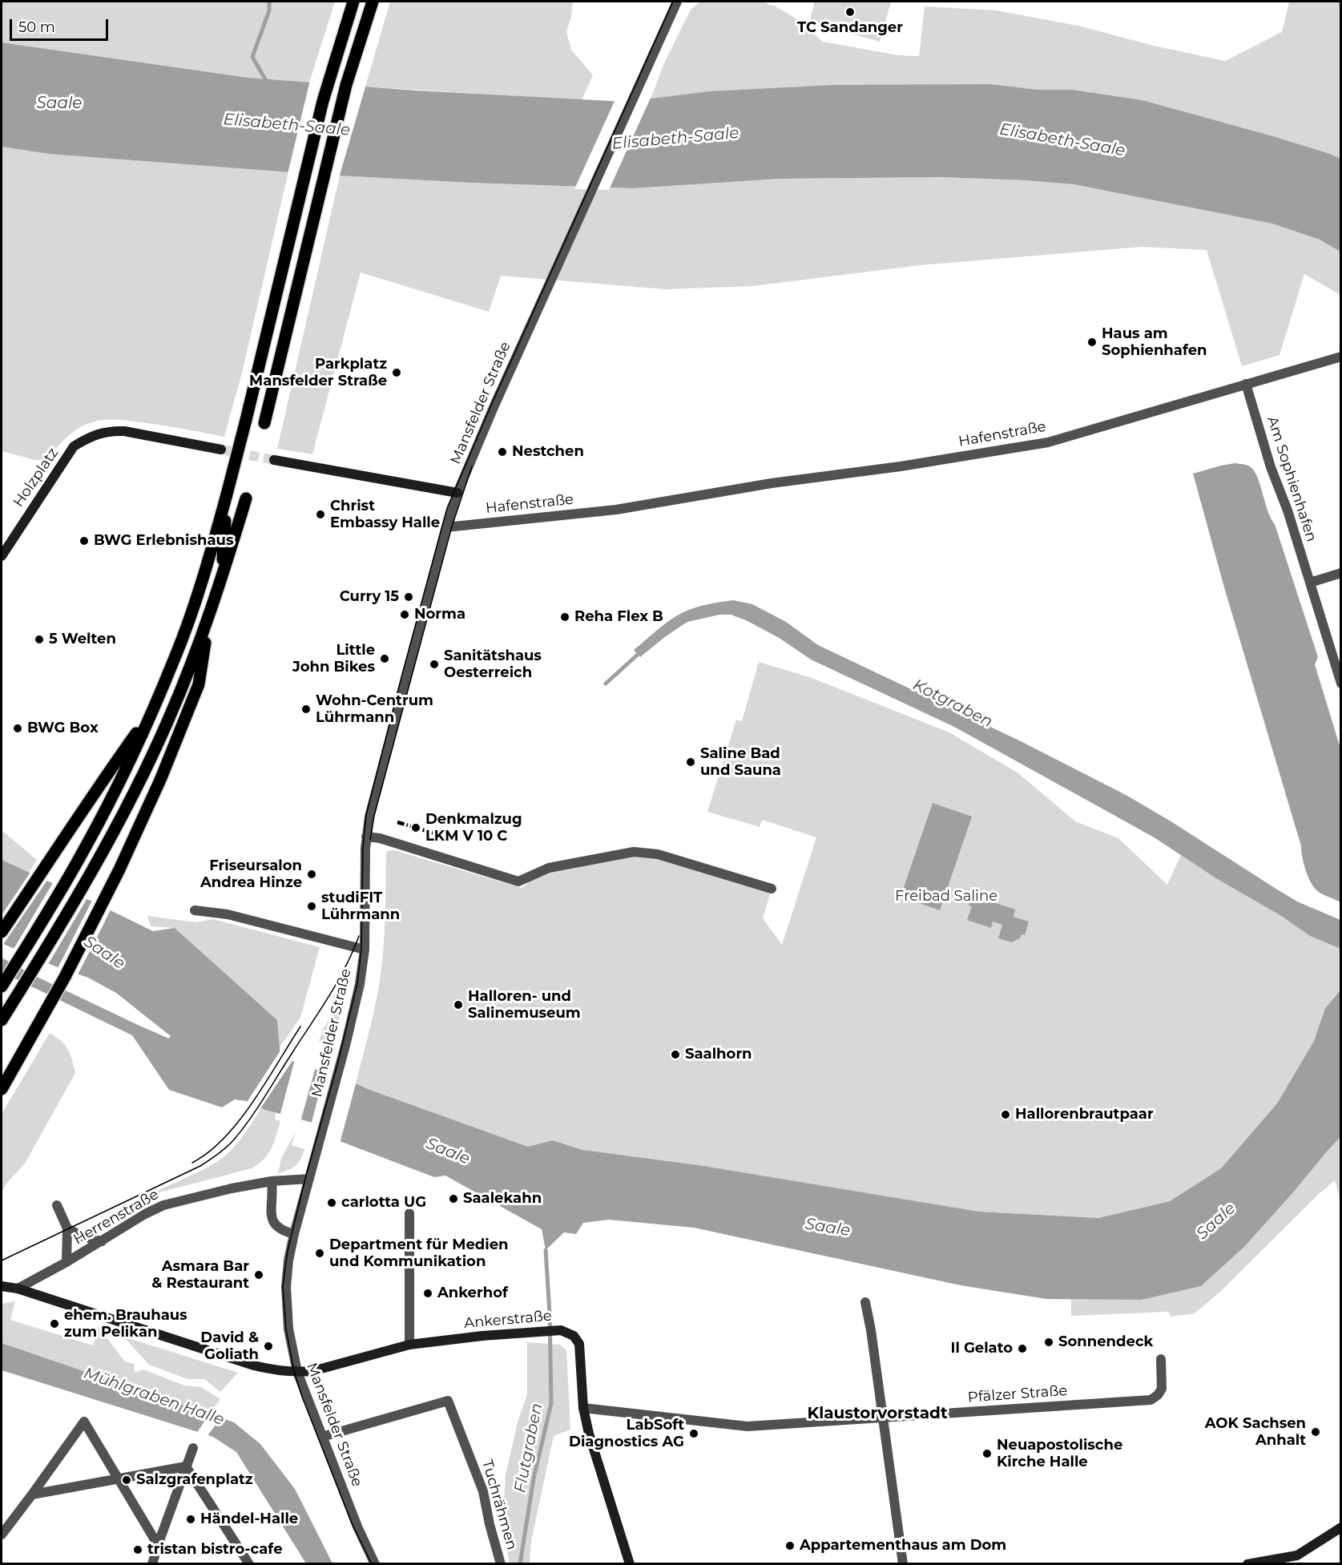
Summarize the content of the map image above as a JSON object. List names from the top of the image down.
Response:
{
  "streets": {
    "street": [
      "Mansfelder Straße",
      "Hafenstraße",
      "Holzplatz",
      "Am Sophienhafen",
      "Herrenstraße",
      "Ankerstraße",
      "Pfälzer Straße",
      "Tuchrähmen"
    ]
  },
  "crossings": [
    ["Mansfelder Straße", "Hafenstraße"],
    ["Mansfelder Straße", "Herrenstraße"],
    ["Mansfelder Straße", "Ankerstraße"],
    ["Mansfelder Straße", "Tuchrähmen"],
    ["Hafenstraße", "Am Sophienhafen"],
    ["Herrenstraße", "Ankerstraße"],
    ["Ankerstraße", "Pfälzer Straße"]
  ],
  "districts": ["Klaustorvorstadt"],
  "water": [
    "Saale",
    "Elisabeth-Saale",
    "Kotgraben",
    "Mühlgraben Halle",
    "Flutgraben"
  ],
  "parks": ["Freibad Saline"],
  "places": [
    "TC Sandanger",
    "Haus am Sophienhafen",
    "Parkplatz Mansfelder Straße",
    "Nestchen",
    "Christ Embassy Halle",
    "BWG Erlebnishaus",
    "Curry 15",
    "Norma",
    "Reha Flex B",
    "5 Welten",
    "Little John Bikes",
    "Sanitätshaus Oesterreich",
    "Wohn-Centrum Lührmann",
    "BWG Box",
    "Saline Bad und Sauna",
    "Denkmalzug LKM V 10 C",
    "Friseursalon Andrea Hinze",
    "studiFIT Lührmann",
    "Halloren- und Salinemuseum",
    "Saalhorn",
    "Hallorenbrautpaar",
    "Saalekahn",
    "carlotta UG",
    "Department für Medien und Kommunikation",
    "Asmara Bar & Restaurant",
    "Ankerhof",
    "ehem. Brauhaus zum Pelikan",
    "Sonnendeck",
    "David & Goliath",
    "Il Gelato",
    "AOK Sachsen Anhalt",
    "LabSoft Diagnostics AG",
    "Neuapostolische Kirche Halle",
    "Salzgrafenplatz",
    "Händel-Halle",
    "Appartementhaus am Dom",
    "tristan bistro-cafe"
  ],
  "scale_bar": "50 m"
}
